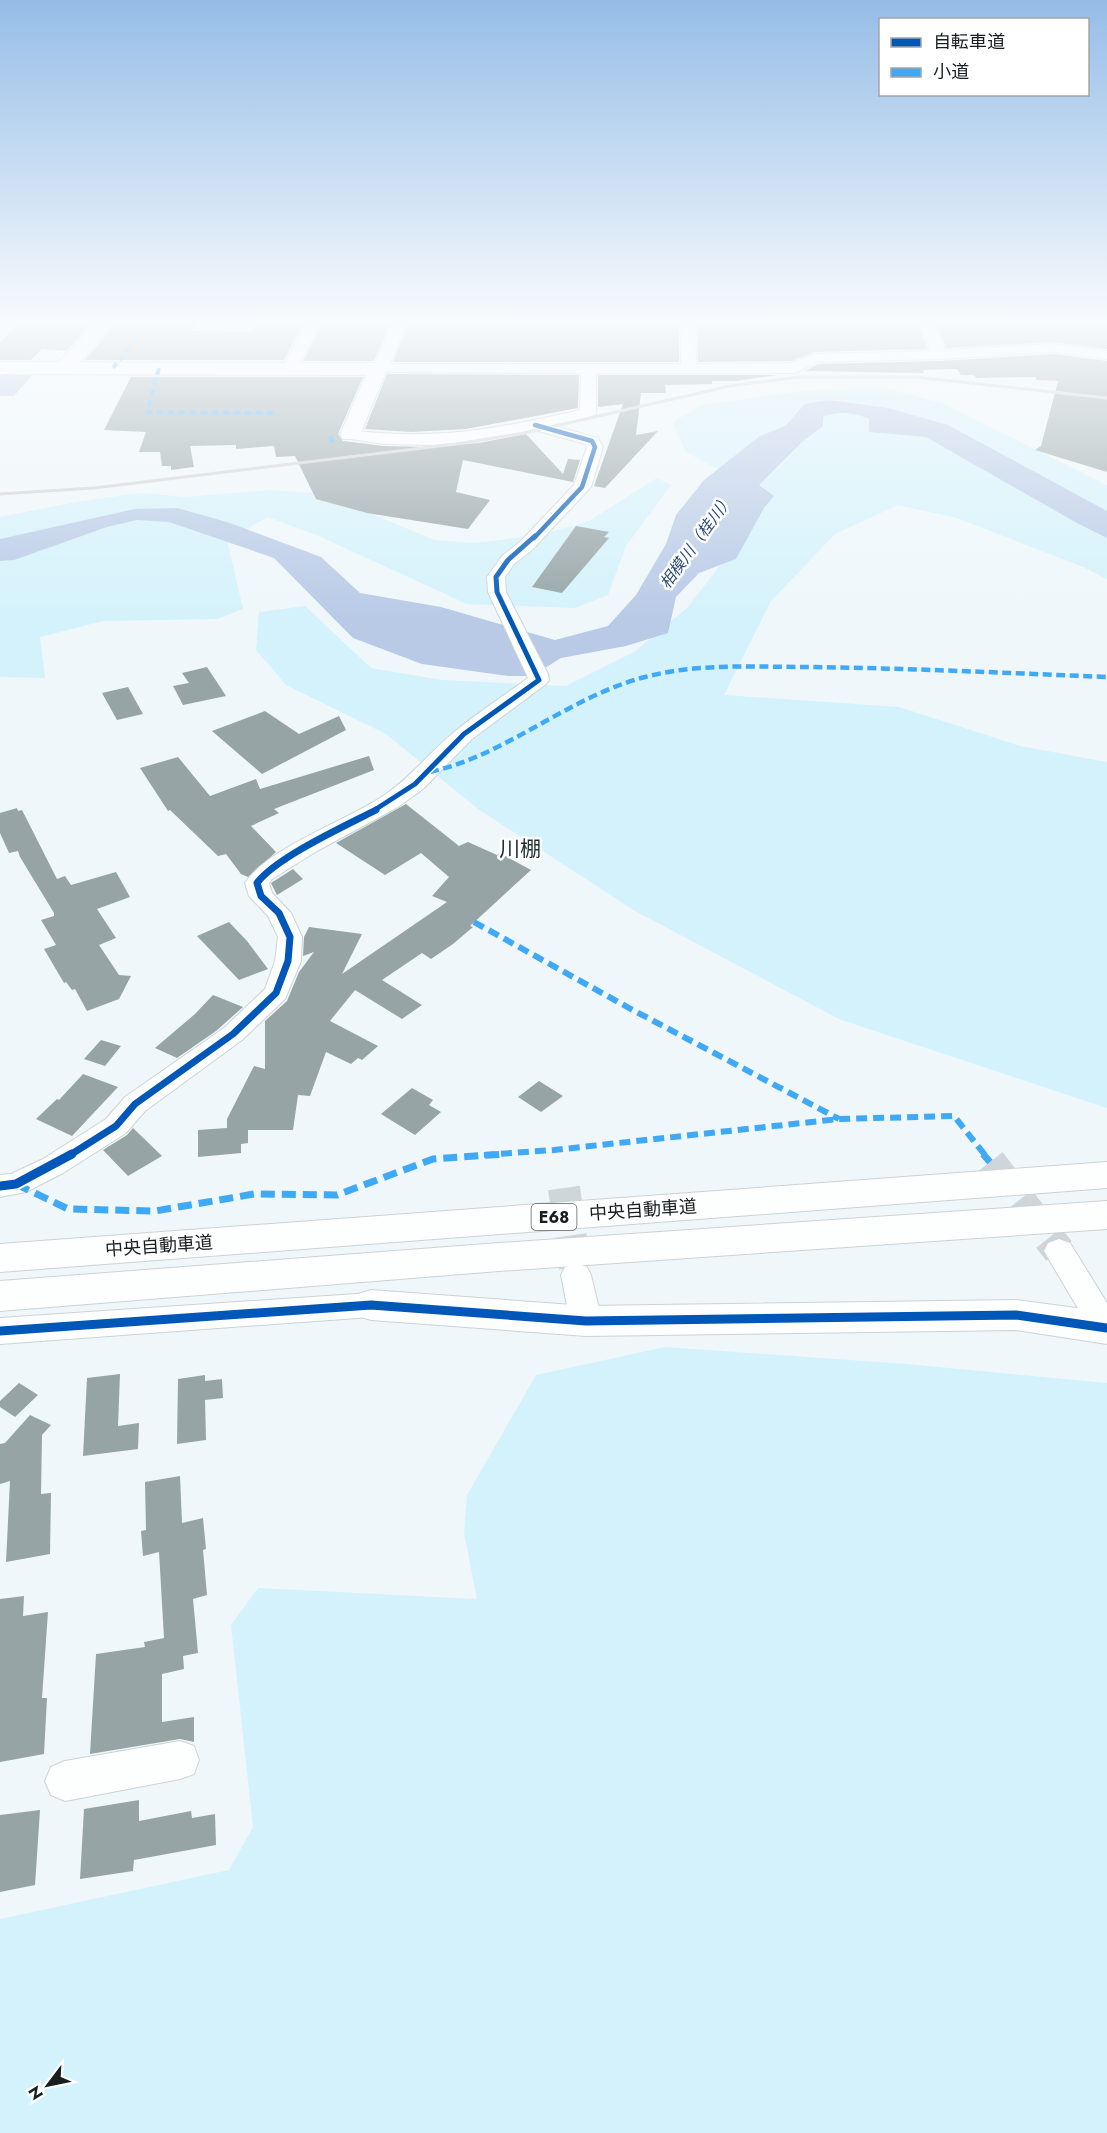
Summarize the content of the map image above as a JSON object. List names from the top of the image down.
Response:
{
  "streets": {
    "main road": ["中央自動車道", "E68"]
  },
  "districts": ["川棚"],
  "water": ["相模川（桂川）"],
  "legend": ["自転車道", "小道"],
  "north": "bottom left"
}
